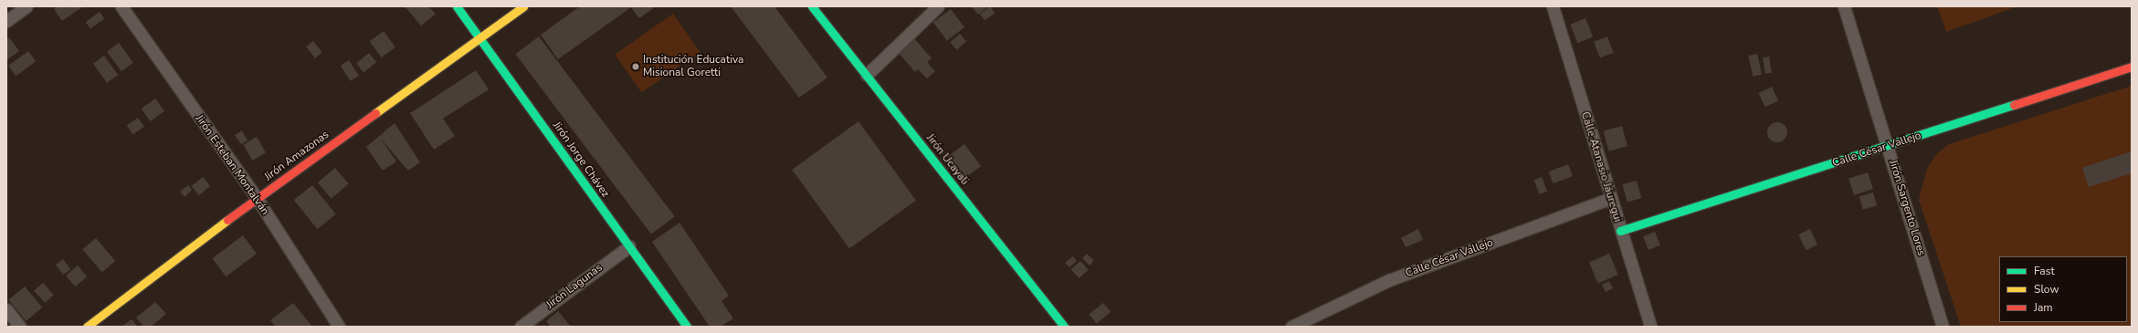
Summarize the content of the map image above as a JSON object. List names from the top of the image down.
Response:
{
  "streets": {
    "street": [
      "Calle César Vallejo",
      "Jirón Amazonas",
      "Jirón Jorge Chávez",
      "Jirón Ucayali",
      "Jirón Esteban Montalván",
      "Calle Atanasio Jáuregui",
      "Jirón Sargento Lores",
      "Jirón Lagunas"
    ]
  },
  "crossings": [
    ["Calle César Vallejo", "Calle Atanasio Jáuregui"],
    ["Calle César Vallejo", "Jirón Sargento Lores"],
    ["Jirón Amazonas", "Jirón Jorge Chávez"],
    ["Jirón Amazonas", "Jirón Esteban Montalván"],
    ["Jirón Jorge Chávez", "Jirón Lagunas"]
  ],
  "places": ["Institución Educativa Misional Goretti"],
  "legend": ["Fast", "Slow", "Jam"]
}
